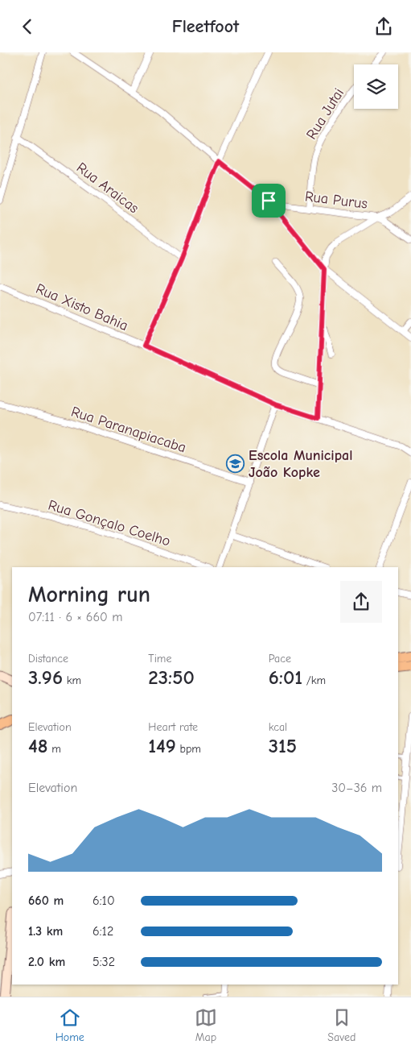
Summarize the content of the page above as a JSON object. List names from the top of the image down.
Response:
{
  "streets": {
    "street": [
      "Rua Jutai",
      "Rua Araicas",
      "Rua Purus",
      "Rua Xisto Bahia",
      "Rua Paranapiacaba",
      "Rua Gonçalo Coelho"
    ]
  },
  "crossings": [
    ["Rua Jutai", "Rua Purus"]
  ],
  "places": {
    "school or university": ["Escola Municipal João Kopke"]
  },
  "page": {
    "header": "Fleetfoot",
    "heading": ["Morning run", "07:11 · 6 × 660 m"],
    "stats": [
      ["Distance", "3.96 km"],
      ["Time", "23:50"],
      ["Pace", "6:01 /km"],
      ["Elevation", "48 m"],
      ["Heart rate", "149 bpm"],
      ["kcal", "315"]
    ],
    "chart": ["Elevation", "30–36 m"],
    "list": [
      {
        "name": "660 m",
        "note": "6:10"
      },
      {
        "name": "1.3 km",
        "note": "6:12"
      },
      {
        "name": "2.0 km",
        "note": "5:32"
      }
    ],
    "tabs": ["Home", "Map", "Saved"]
  }
}
